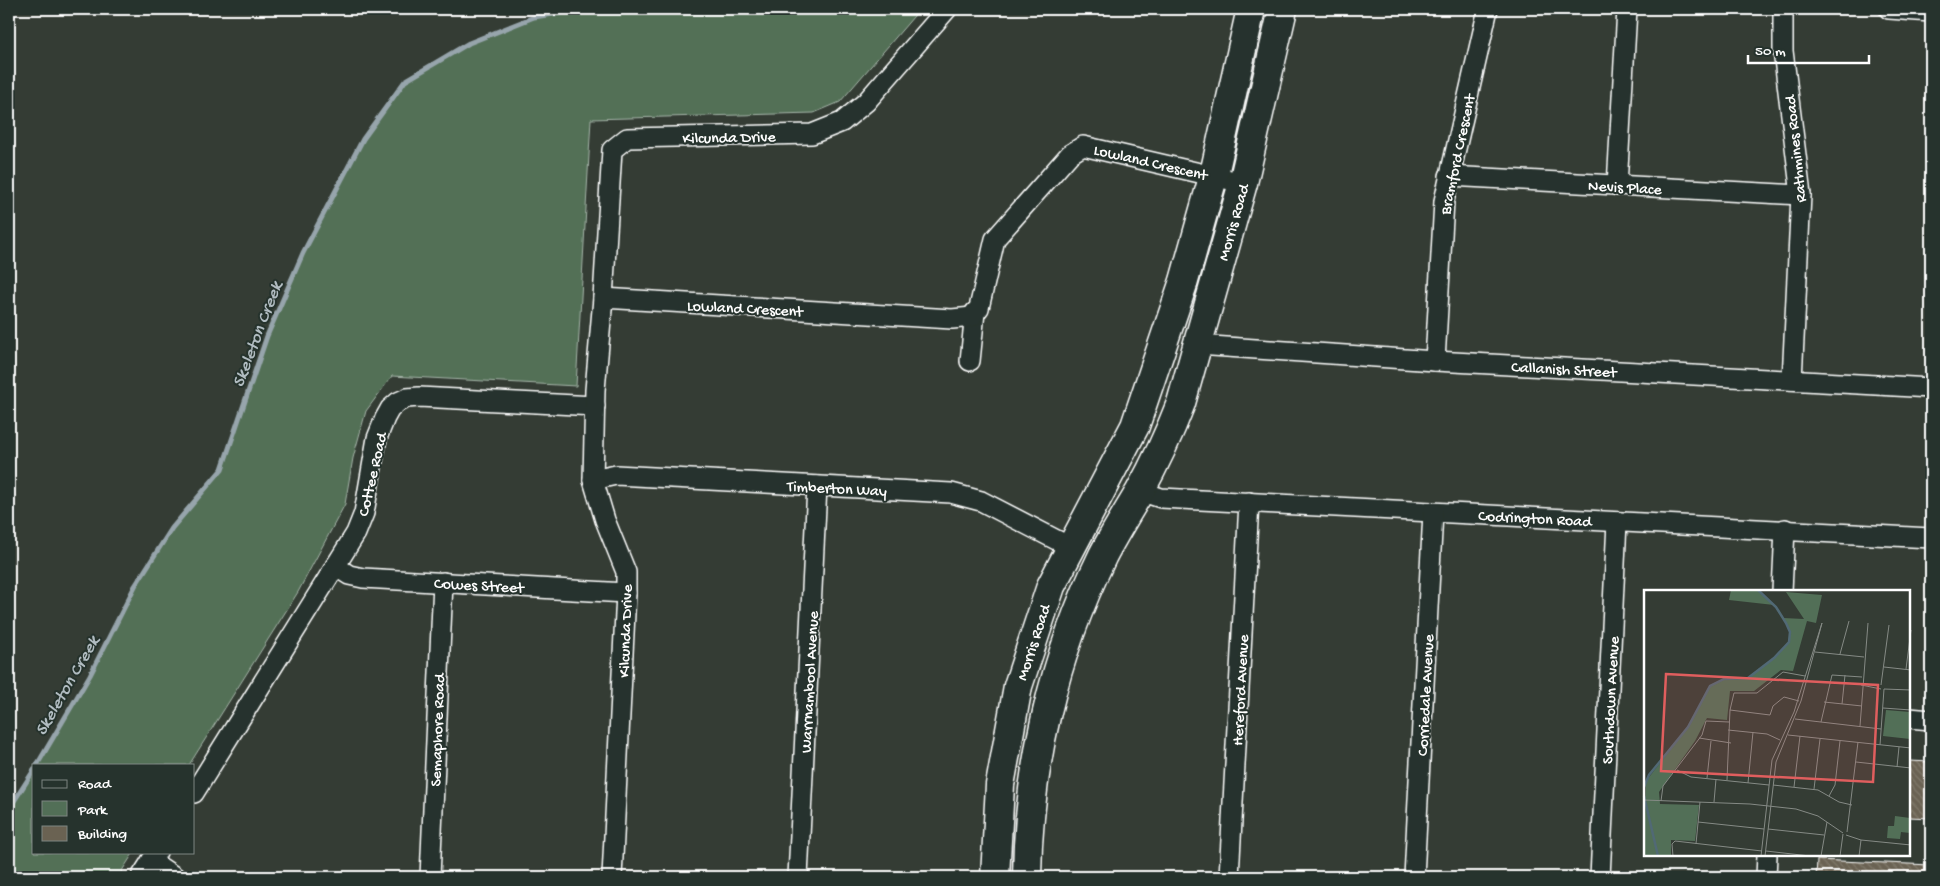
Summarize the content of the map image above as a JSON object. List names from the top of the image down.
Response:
{
  "streets": {
    "street": [
      "Kilcunda Drive",
      "Rathmines Road",
      "Bramford Crescent",
      "Lowland Crescent",
      "Nevis Place",
      "Morris Road",
      "Callanish Street",
      "Cottee Road",
      "Timberton Way",
      "Codrington Road",
      "Cowes Street",
      "Warrnambool Avenue",
      "Hereford Avenue",
      "Corriedale Avenue",
      "Southdown Avenue",
      "Semaphore Road"
    ]
  },
  "crossings": [
    ["Kilcunda Drive", "Lowland Crescent"],
    ["Kilcunda Drive", "Cottee Road"],
    ["Kilcunda Drive", "Timberton Way"],
    ["Kilcunda Drive", "Cowes Street"],
    ["Rathmines Road", "Nevis Place"],
    ["Rathmines Road", "Callanish Street"],
    ["Bramford Crescent", "Nevis Place"],
    ["Bramford Crescent", "Callanish Street"],
    ["Lowland Crescent", "Morris Road"],
    ["Morris Road", "Callanish Street"],
    ["Morris Road", "Timberton Way"],
    ["Morris Road", "Codrington Road"],
    ["Cottee Road", "Cowes Street"],
    ["Timberton Way", "Warrnambool Avenue"],
    ["Codrington Road", "Hereford Avenue"],
    ["Codrington Road", "Corriedale Avenue"],
    ["Codrington Road", "Southdown Avenue"],
    ["Cowes Street", "Semaphore Road"]
  ],
  "water": ["Skeleton Creek"],
  "legend": ["Road", "Park", "Building"],
  "scale_bar": "50 m"
}
